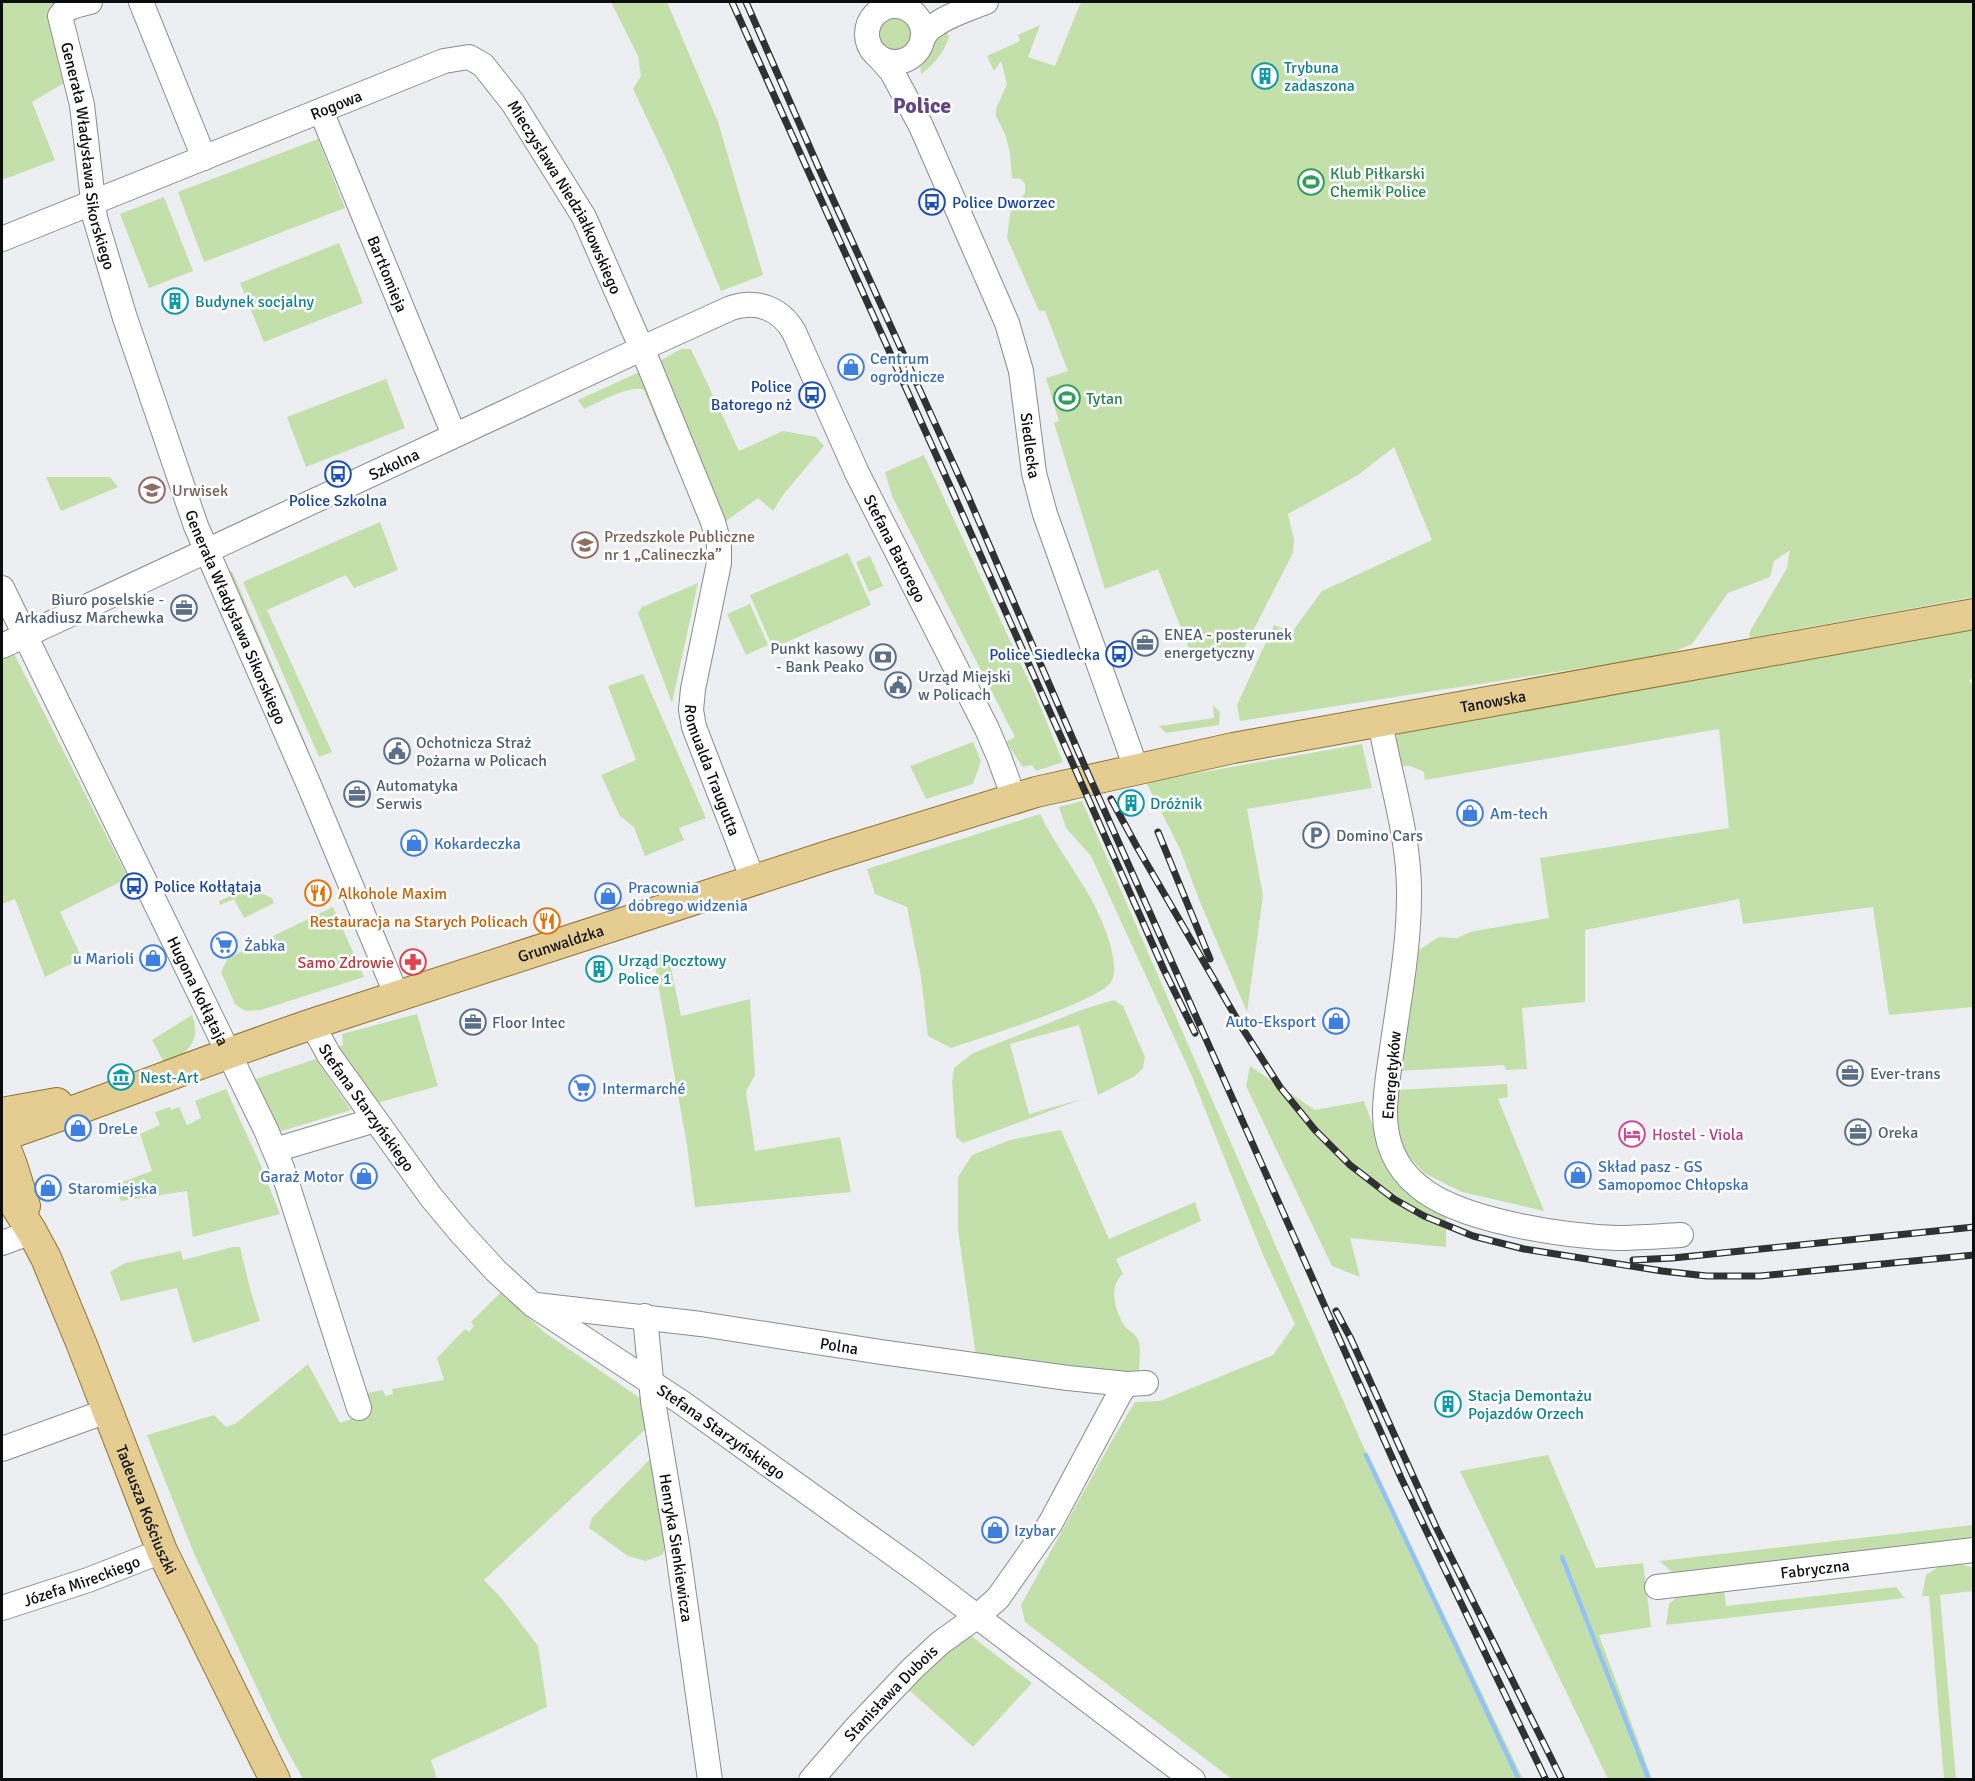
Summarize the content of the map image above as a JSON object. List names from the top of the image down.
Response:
{
  "streets": {
    "main road": ["Tanowska", "Grunwaldzka", "Tadeusza Kościuszki"],
    "street": [
      "Rogowa",
      "Generała Władysława Sikorskiego",
      "Mieczysława Niedziałkowskiego",
      "Bartłomieja",
      "Siedlecka",
      "Szkolna",
      "Stefana Batorego",
      "Romualda Traugutta",
      "Hugona Kołłątaja",
      "Energetyków",
      "Stefana Starzyńskiego",
      "Polna",
      "Henryka Sienkiewicza",
      "Fabryczna",
      "Józefa Mireckiego",
      "Stanisława Dubois"
    ]
  },
  "crossings": [
    ["Rogowa", "Generała Władysława Sikorskiego"],
    ["Rogowa", "Mieczysława Niedziałkowskiego"],
    ["Rogowa", "Bartłomieja"],
    ["Generała Władysława Sikorskiego", "Szkolna"],
    ["Generała Władysława Sikorskiego", "Grunwaldzka"],
    ["Mieczysława Niedziałkowskiego", "Szkolna"],
    ["Mieczysława Niedziałkowskiego", "Romualda Traugutta"],
    ["Bartłomieja", "Szkolna"],
    ["Siedlecka", "Tanowska"],
    ["Szkolna", "Stefana Batorego"],
    ["Szkolna", "Romualda Traugutta"],
    ["Szkolna", "Hugona Kołłątaja"],
    ["Stefana Batorego", "Tanowska"],
    ["Stefana Batorego", "Grunwaldzka"],
    ["Tanowska", "Grunwaldzka"],
    ["Tanowska", "Energetyków"],
    ["Romualda Traugutta", "Grunwaldzka"],
    ["Grunwaldzka", "Hugona Kołłątaja"],
    ["Grunwaldzka", "Stefana Starzyńskiego"],
    ["Grunwaldzka", "Tadeusza Kościuszki"],
    ["Stefana Starzyńskiego", "Polna"],
    ["Stefana Starzyńskiego", "Henryka Sienkiewicza"],
    ["Stefana Starzyńskiego", "Stanisława Dubois"],
    ["Polna", "Henryka Sienkiewicza"],
    ["Polna", "Stanisława Dubois"],
    ["Tadeusza Kościuszki", "Józefa Mireckiego"]
  ],
  "districts": ["Police"],
  "places": {
    "building": [
      "Trybuna zadaszona",
      "Budynek socjalny",
      "Dróżnik",
      "Urząd Pocztowy Police 1",
      "Stacja Demontażu Pojazdów Orzech"
    ],
    "sports": ["Klub Piłkarski Chemik Police", "Tytan"],
    "bus stop": [
      "Police Dworzec",
      "Police Batorego nż",
      "Police Szkolna",
      "Police Siedlecka",
      "Police Kołłątaja"
    ],
    "shop": [
      "Centrum ogrodnicze",
      "Am-tech",
      "Kokardeczka",
      "Pracownia dobrego widzenia",
      "u Marioli",
      "Auto-Eksport",
      "DreLe",
      "Skład pasz - GS Samopomoc Chłopska",
      "Garaż Motor",
      "Staromiejska",
      "Izybar"
    ],
    "school or university": ["Urwisek", "Przedszkole Publiczne nr 1 „Calineczka”"],
    "office": [
      "Biuro poselskie - Arkadiusz Marchewka",
      "ENEA - posterunek energetyczny",
      "Automatyka Serwis",
      "Floor Intec",
      "Ever-trans",
      "Oreka"
    ],
    "bank": ["Punkt kasowy - Bank Peako"],
    "public building": ["Urząd Miejski w Policach", "Ochotnicza Straż Pożarna w Policach"],
    "parking": ["Domino Cars"],
    "restaurant": ["Alkohole Maxim", "Restauracja na Starych Policach"],
    "supermarket": ["Żabka", "Intermarché"],
    "pharmacy": ["Samo Zdrowie"],
    "museum": ["Nest-Art"],
    "hotel": ["Hostel - Viola"]
  }
}
